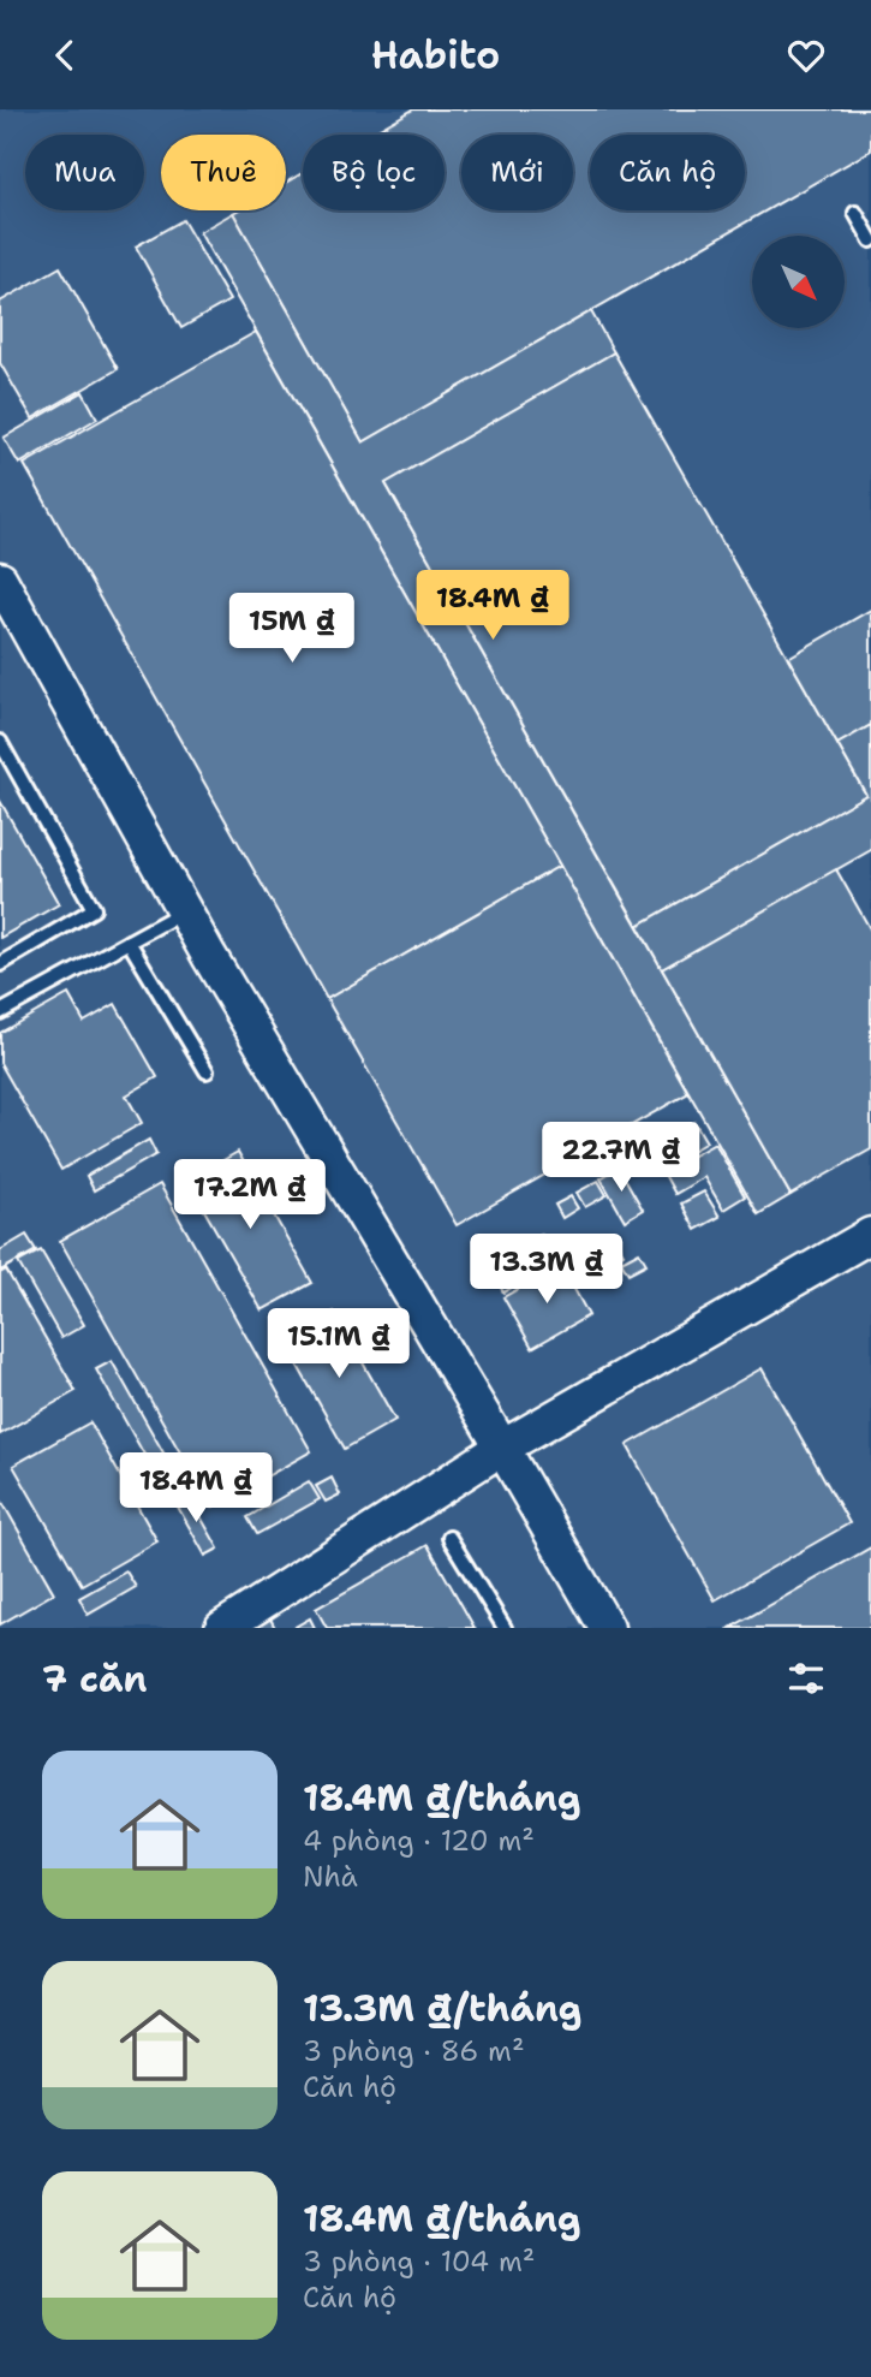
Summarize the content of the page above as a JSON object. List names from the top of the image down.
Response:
{
  "north": "bottom right",
  "page": {
    "header": "Habito",
    "chip": [
      "Mua",
      "Thuê",
      "Bộ lọc",
      "Mới",
      "Căn hộ"
    ],
    "price": [
      "18.4M ₫",
      "15M ₫",
      "22.7M ₫",
      "17.2M ₫",
      "13.3M ₫",
      "15.1M ₫",
      "18.4M ₫"
    ],
    "heading": "7 căn",
    "list": [
      {
        "name": "18.4M ₫/tháng",
        "note": "4 phòng · 120 m² · Nhà"
      },
      {
        "name": "13.3M ₫/tháng",
        "note": "3 phòng · 86 m² · Căn hộ"
      },
      {
        "name": "18.4M ₫/tháng",
        "note": "3 phòng · 104 m² · Căn hộ"
      }
    ]
  }
}
